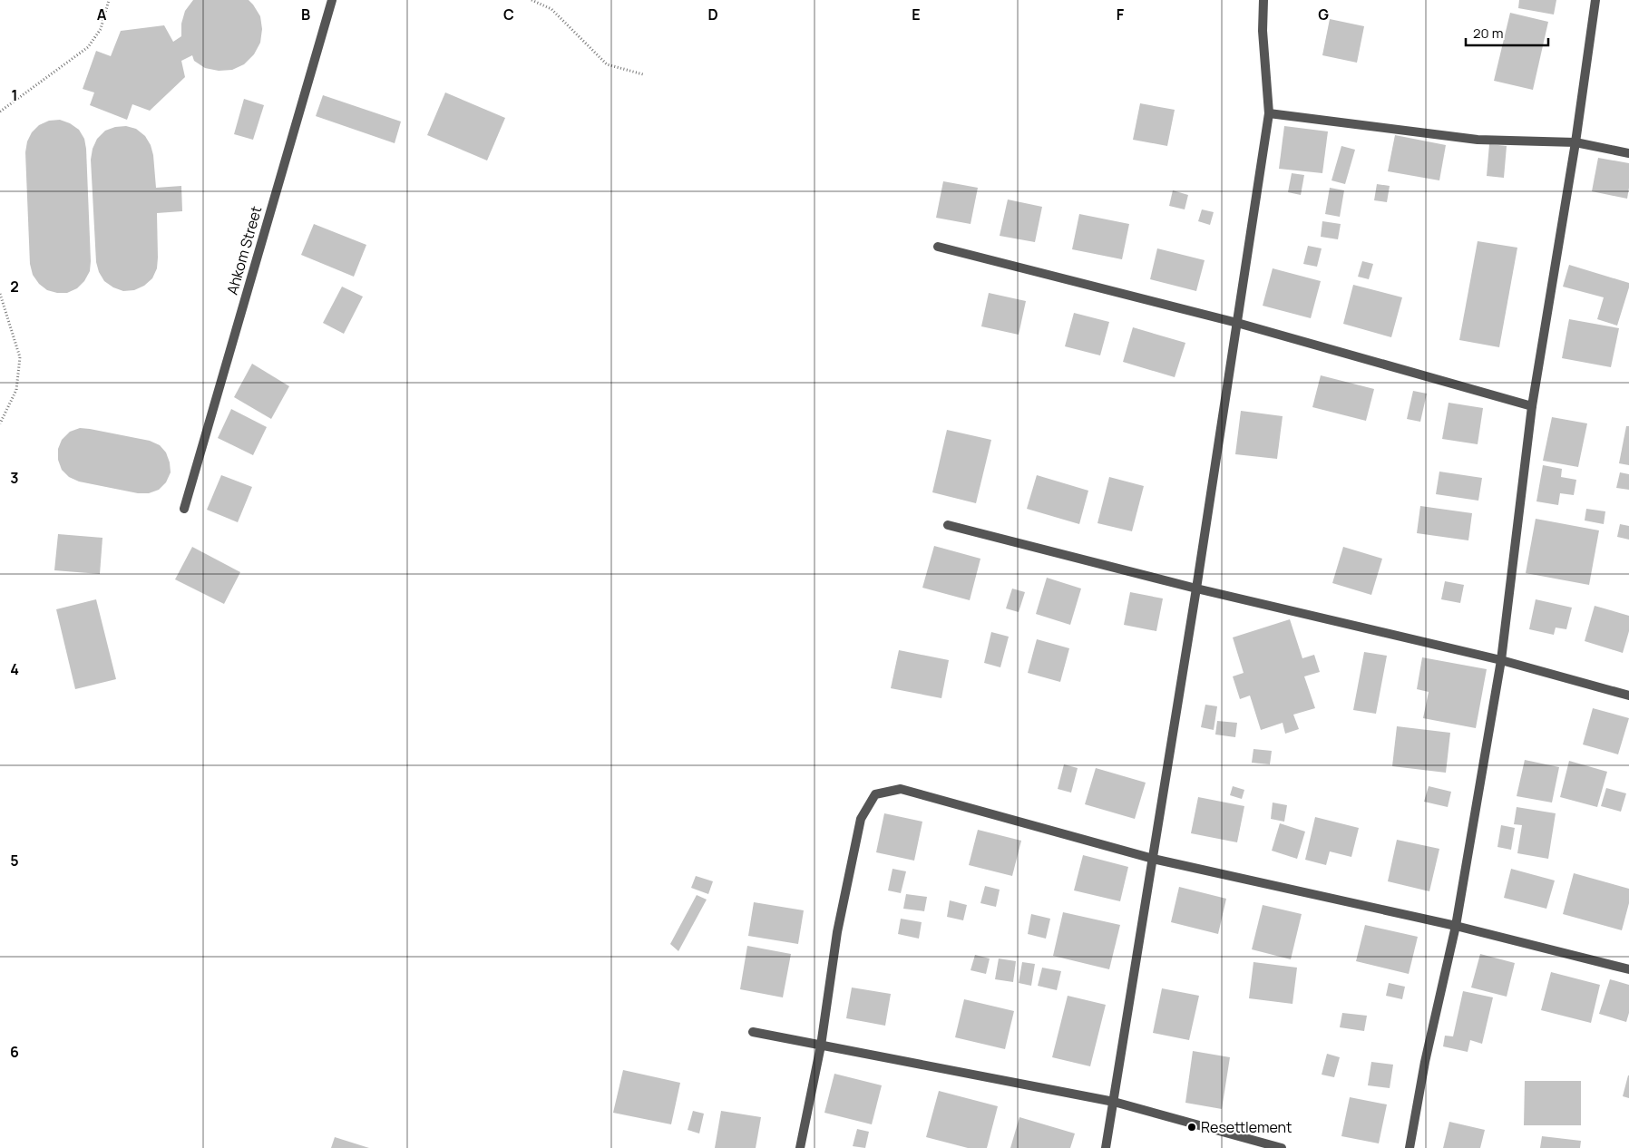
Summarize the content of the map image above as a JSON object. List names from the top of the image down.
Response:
{
  "streets": {
    "street": ["Ahkom Street"]
  },
  "places": ["Resettlement"],
  "scale_bar": "20 m",
  "grid": {
    "columns": [
      "A",
      "B",
      "C",
      "D",
      "E",
      "F",
      "G"
    ],
    "rows": [
      "1",
      "2",
      "3",
      "4",
      "5",
      "6"
    ]
  }
}
